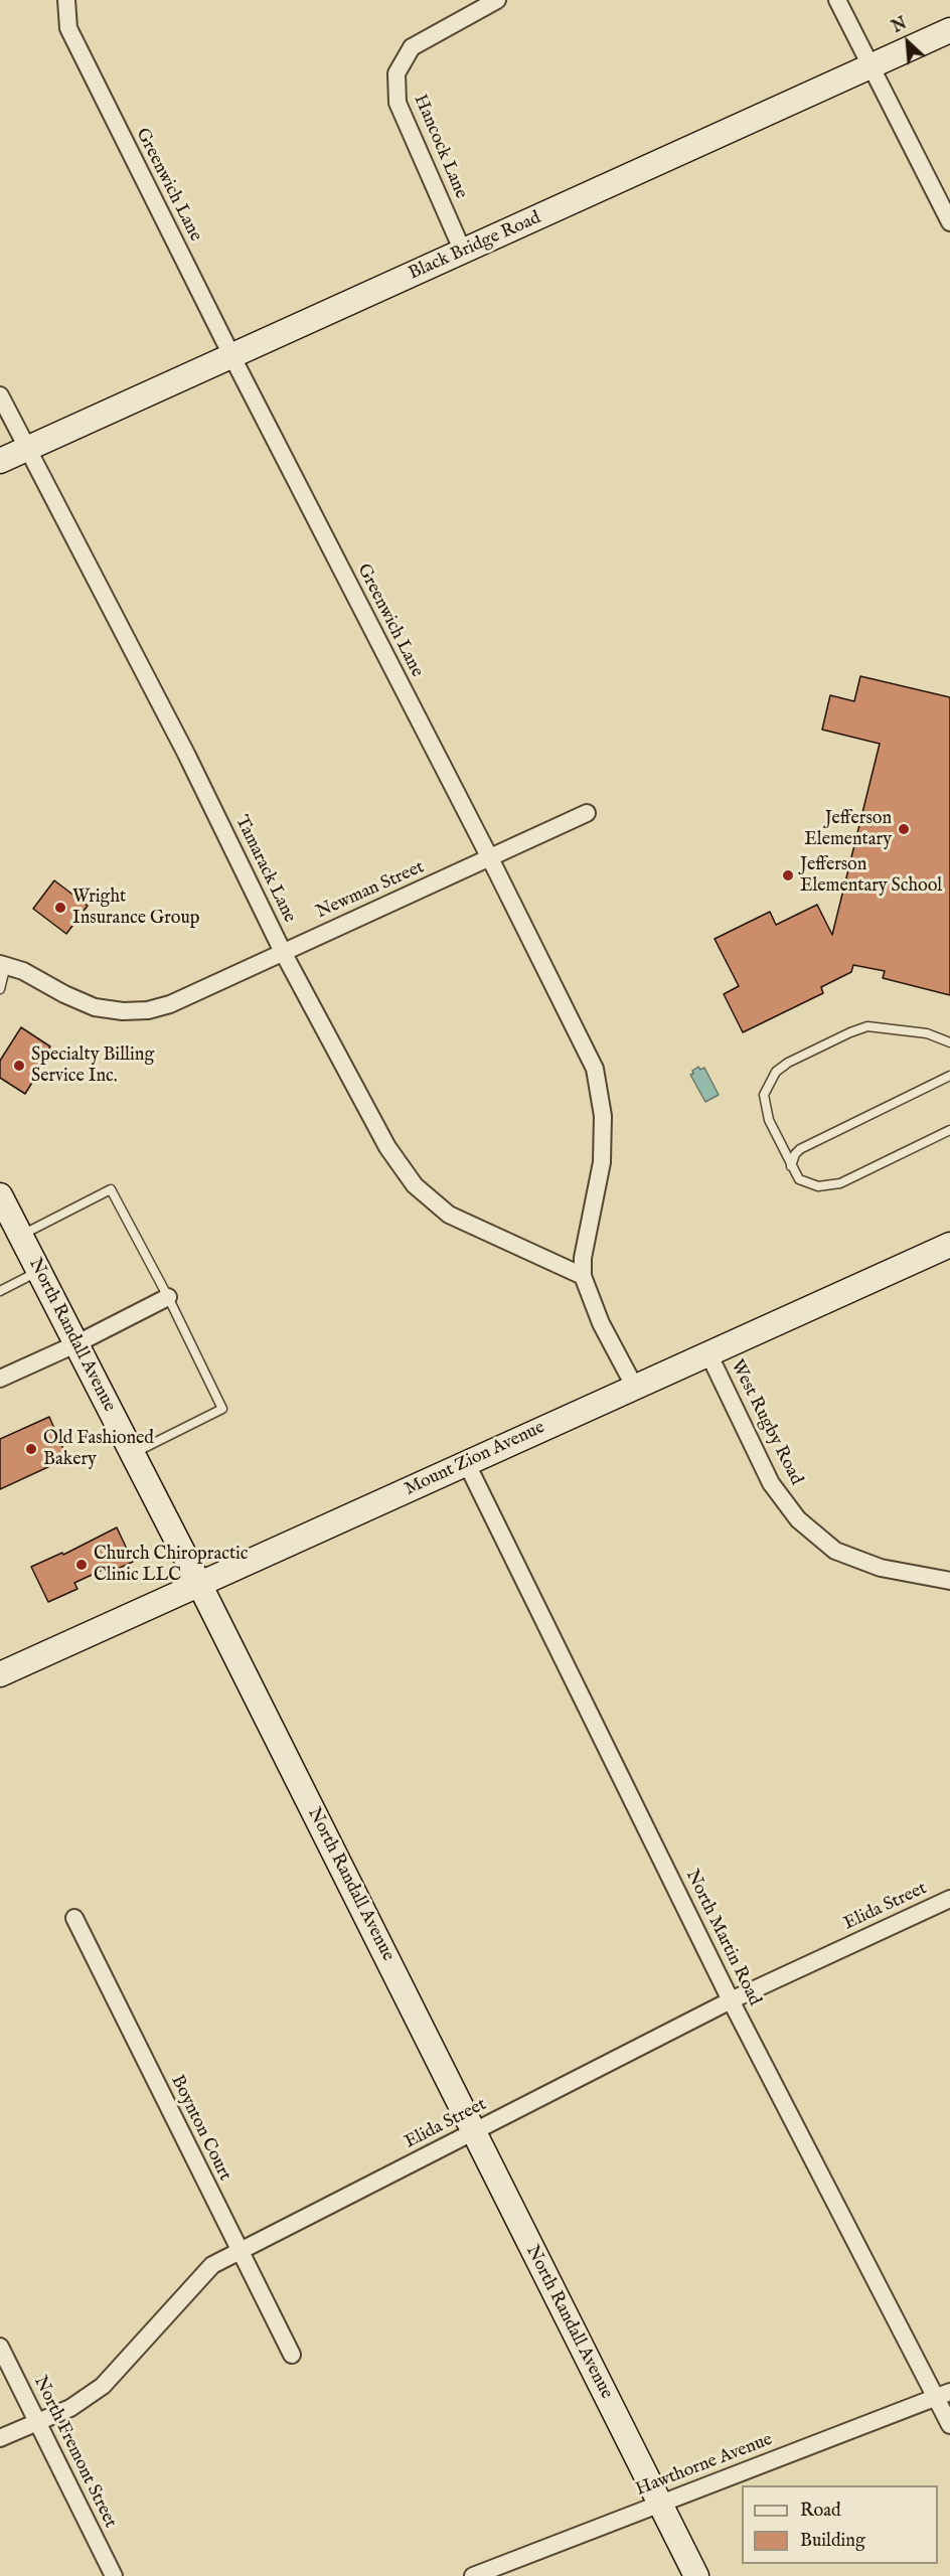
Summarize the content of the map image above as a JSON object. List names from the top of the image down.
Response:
{
  "streets": {
    "street": [
      "Hancock Lane",
      "Greenwich Lane",
      "Black Bridge Road",
      "Tamarack Lane",
      "Newman Street",
      "North Randall Avenue",
      "West Rugby Road",
      "Mount Zion Avenue",
      "Elida Street",
      "North Martin Road",
      "Boynton Court",
      "North Fremont Street",
      "Hawthorne Avenue"
    ]
  },
  "crossings": [
    ["Hancock Lane", "Black Bridge Road"],
    ["Greenwich Lane", "Black Bridge Road"],
    ["Greenwich Lane", "Tamarack Lane"],
    ["Greenwich Lane", "Newman Street"],
    ["Black Bridge Road", "Tamarack Lane"],
    ["Tamarack Lane", "Newman Street"],
    ["North Randall Avenue", "Mount Zion Avenue"],
    ["North Randall Avenue", "Elida Street"],
    ["North Randall Avenue", "Hawthorne Avenue"],
    ["West Rugby Road", "Mount Zion Avenue"],
    ["Mount Zion Avenue", "North Martin Road"],
    ["Elida Street", "North Martin Road"],
    ["Elida Street", "Boynton Court"],
    ["Elida Street", "North Fremont Street"],
    ["North Martin Road", "Hawthorne Avenue"]
  ],
  "places": [
    "Jefferson Elementary",
    "Jefferson Elementary School",
    "Wright Insurance Group",
    "Specialty Billing Service Inc.",
    "Old Fashioned Bakery",
    "Church Chiropractic Clinic LLC"
  ],
  "legend": ["Road", "Building"],
  "north": "top left"
}
